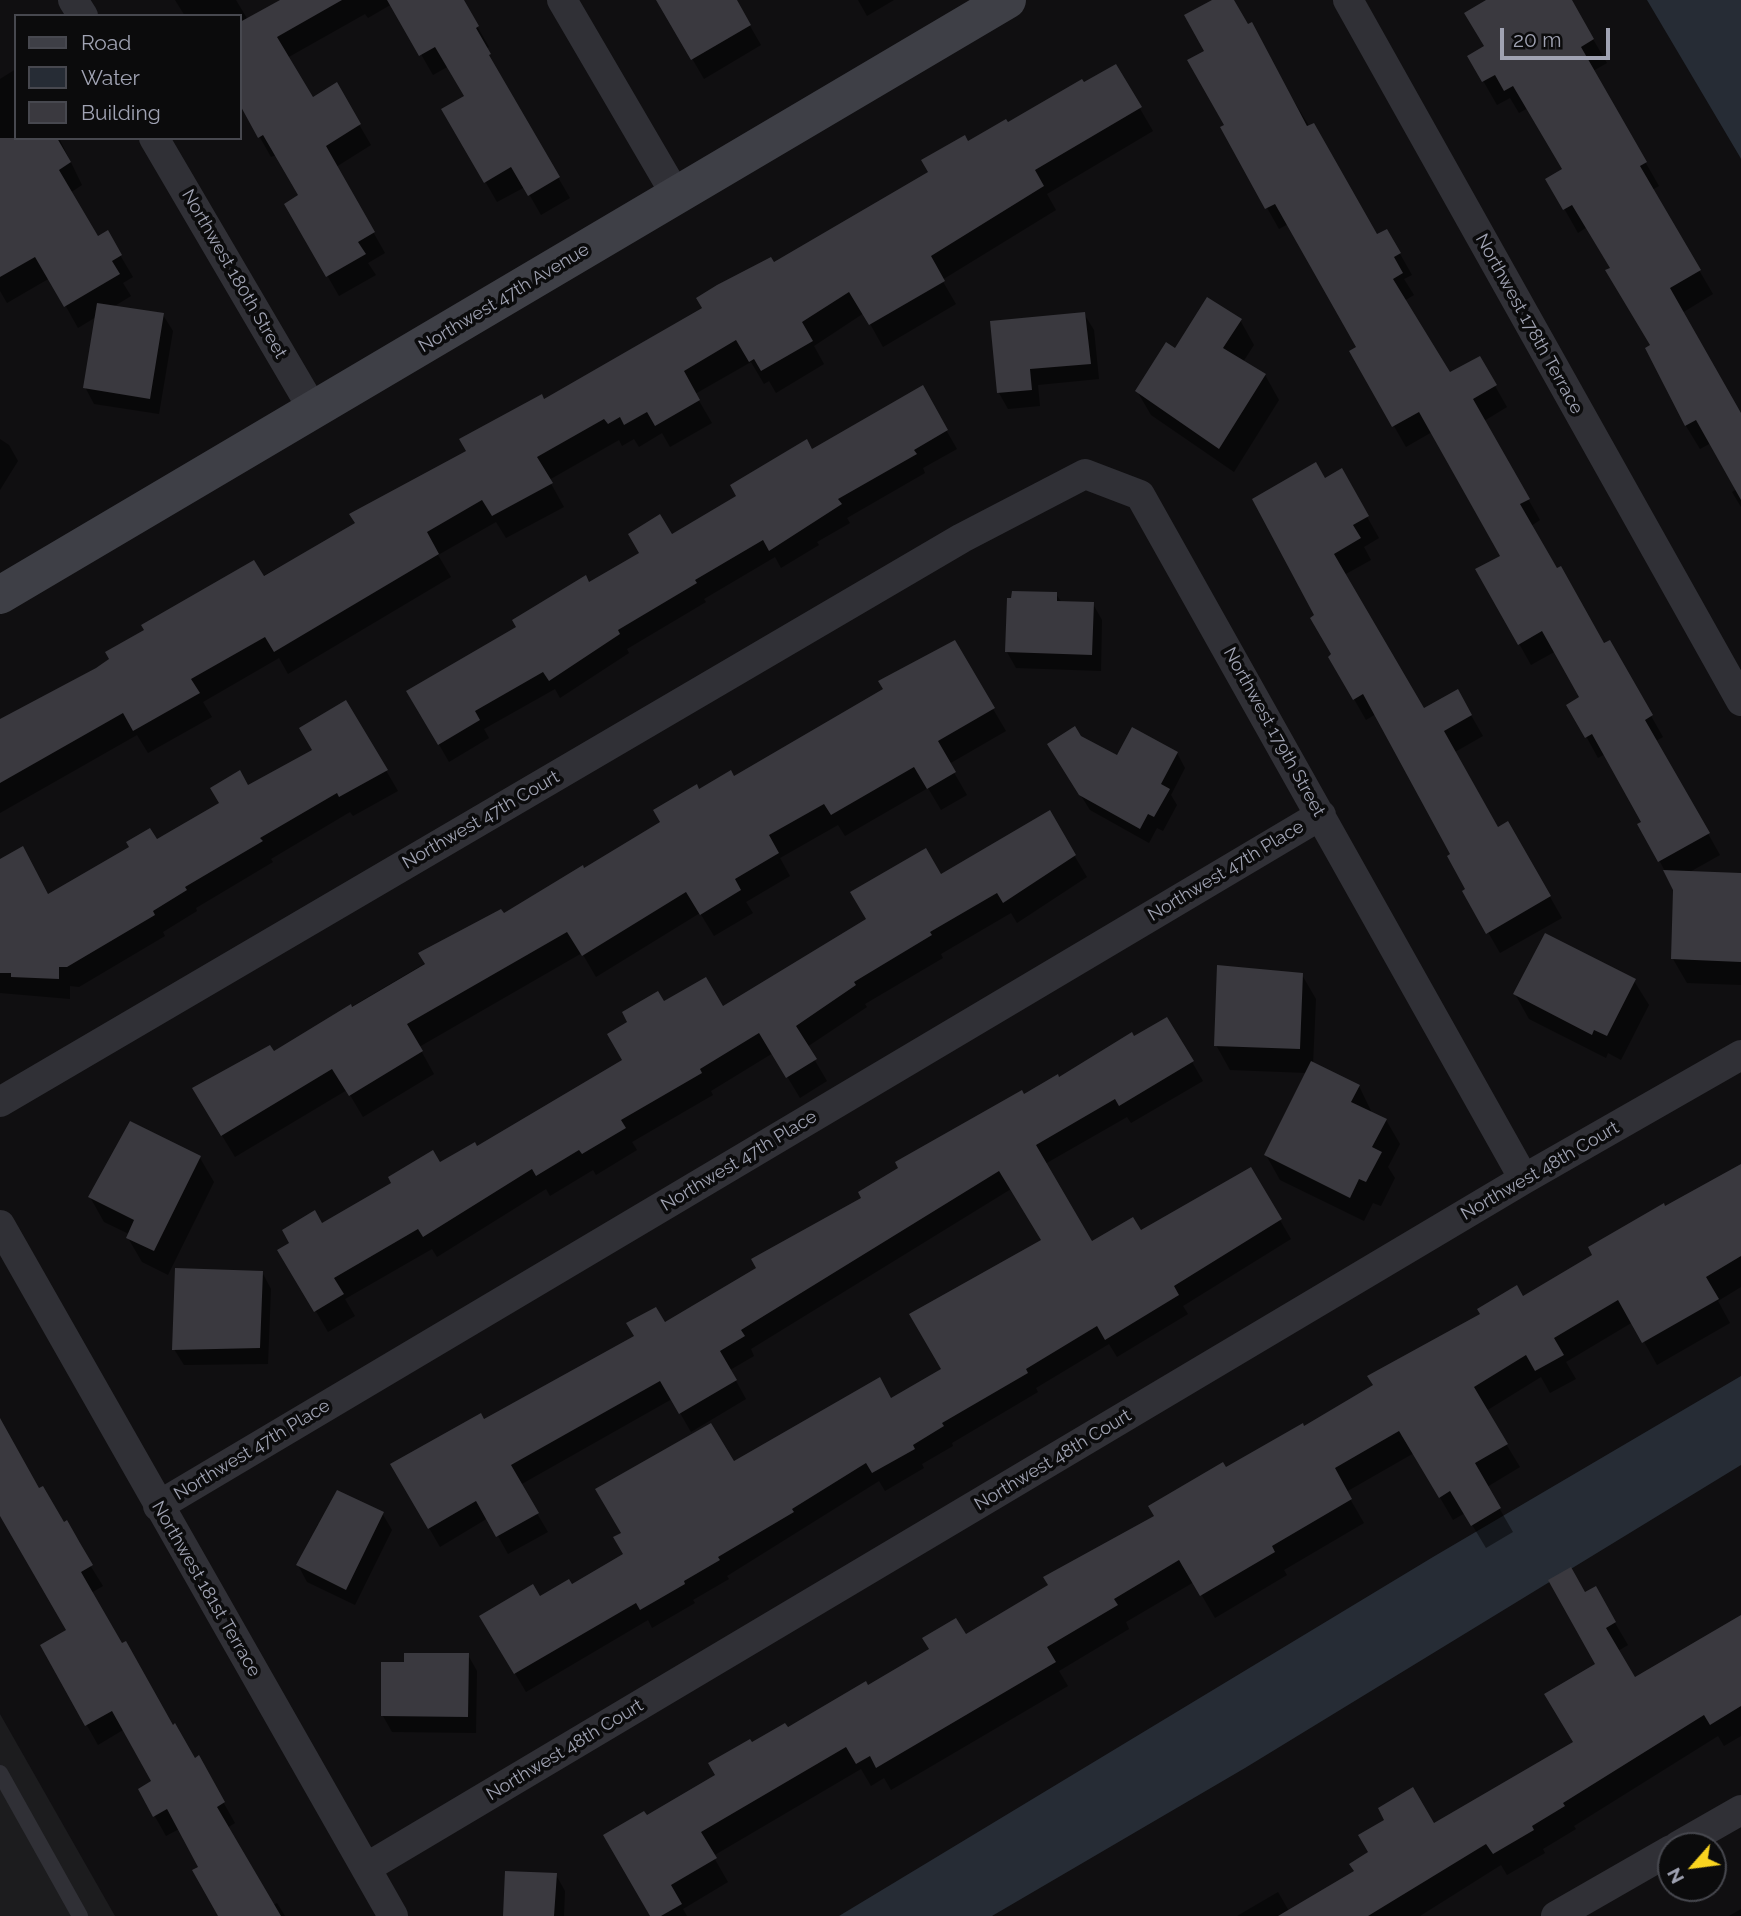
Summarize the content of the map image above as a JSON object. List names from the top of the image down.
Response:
{
  "streets": {
    "main road": ["Northwest 47th Avenue"],
    "street": [
      "Northwest 180th Street",
      "Northwest 178th Terrace",
      "Northwest 179th Street",
      "Northwest 47th Court",
      "Northwest 47th Place",
      "Northwest 48th Court",
      "Northwest 181st Terrace"
    ]
  },
  "crossings": [
    ["Northwest 180th Street", "Northwest 47th Avenue"],
    ["Northwest 179th Street", "Northwest 47th Court"],
    ["Northwest 179th Street", "Northwest 47th Place"],
    ["Northwest 179th Street", "Northwest 48th Court"],
    ["Northwest 47th Place", "Northwest 181st Terrace"],
    ["Northwest 48th Court", "Northwest 181st Terrace"]
  ],
  "legend": ["Road", "Water", "Building"],
  "scale_bar": "20 m",
  "north": "bottom left"
}
